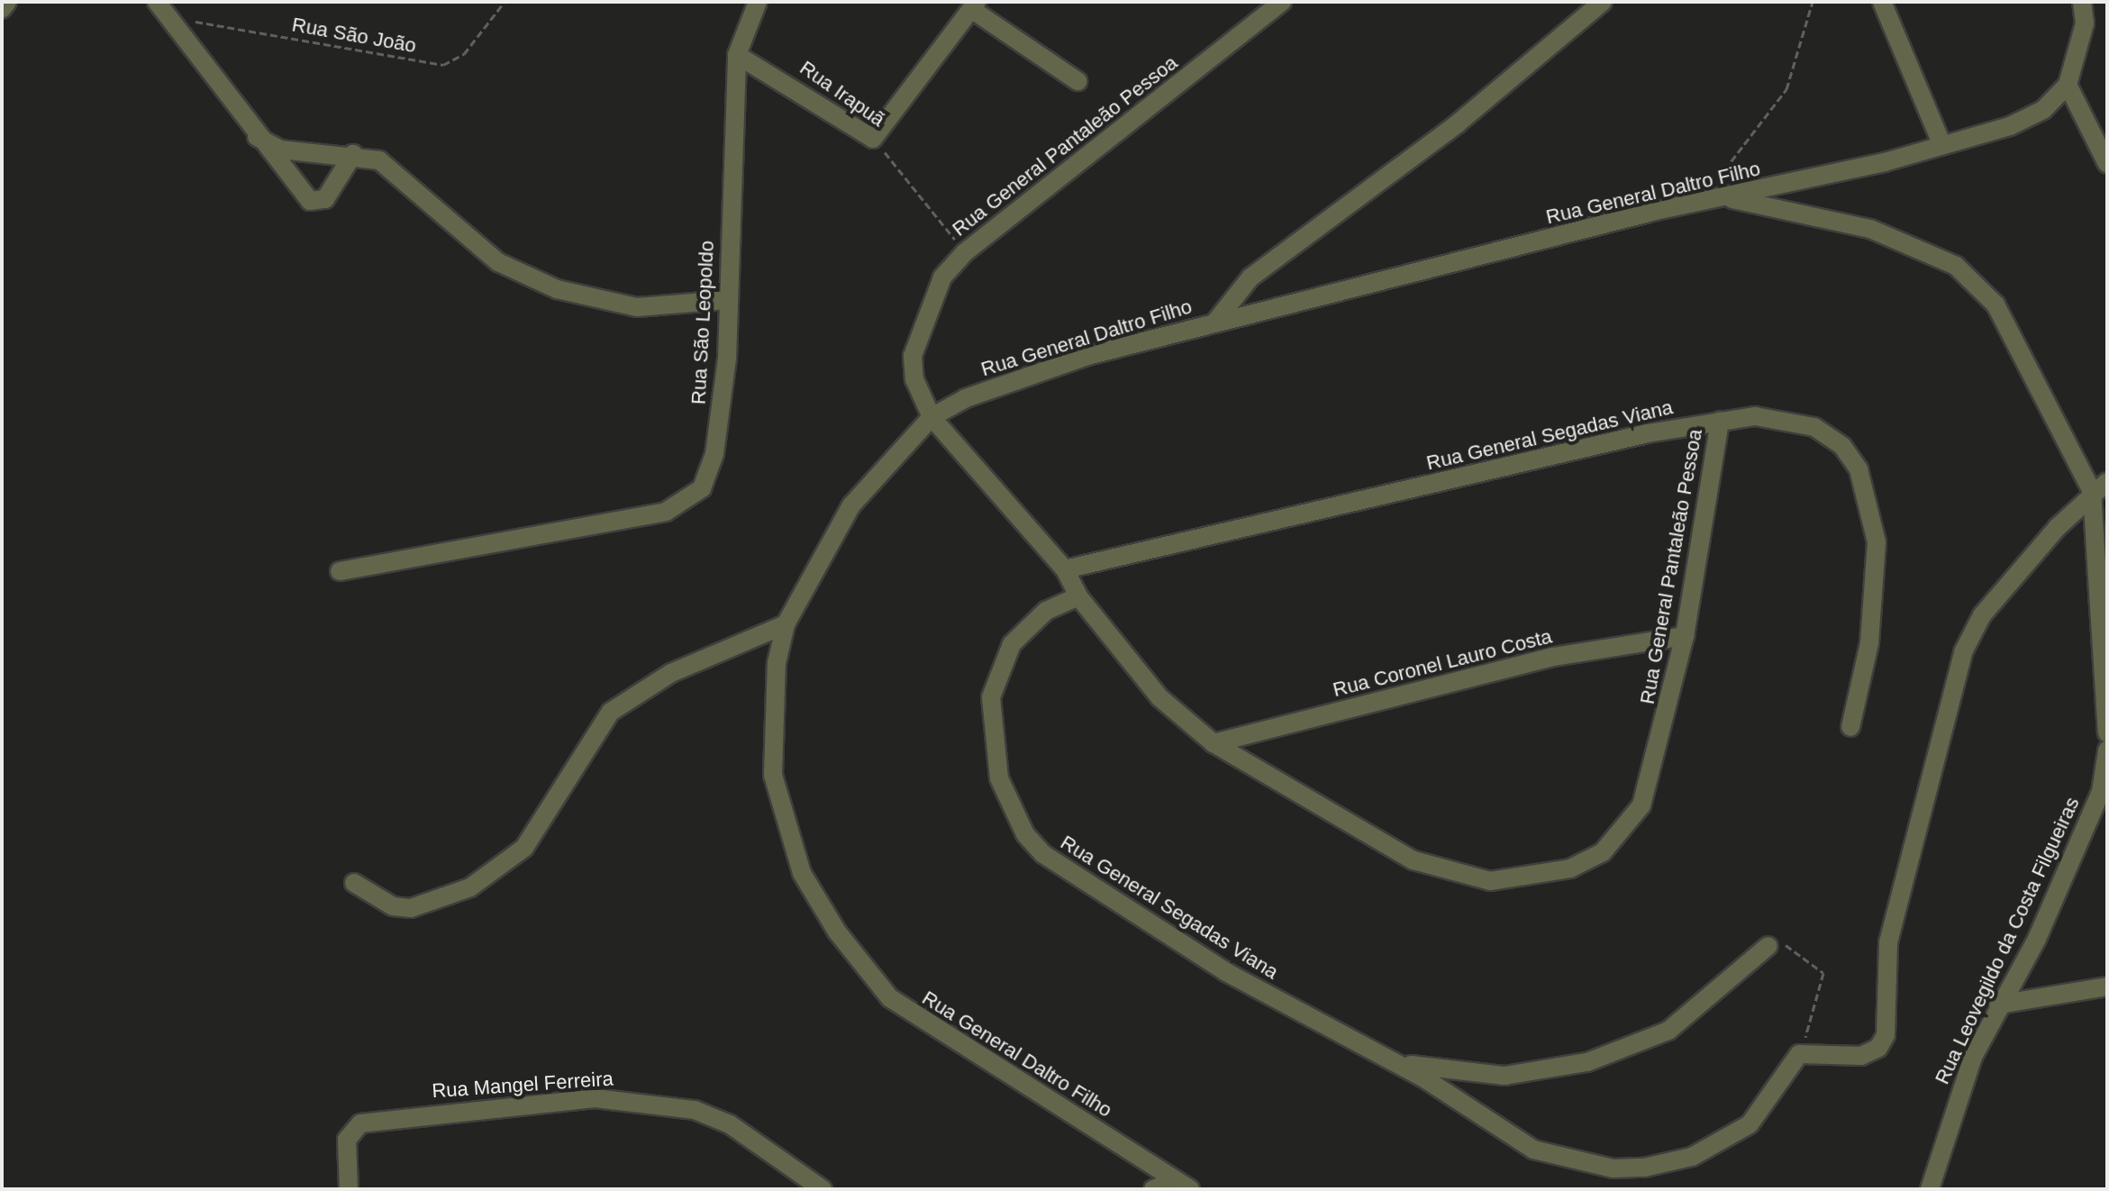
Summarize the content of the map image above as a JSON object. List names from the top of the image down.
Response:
{
  "streets": {
    "street": [
      "Rua Irapuã",
      "Rua General Pantaleão Pessoa",
      "Rua General Daltro Filho",
      "Rua São Leopoldo",
      "Rua General Segadas Viana",
      "Rua Coronel Lauro Costa",
      "Rua Leovegildo da Costa Filgueiras",
      "Rua Mangel Ferreira"
    ],
    "path": ["Rua São João"]
  },
  "crossings": [
    ["Rua Irapuã", "Rua General Pantaleão Pessoa"],
    ["Rua Irapuã", "Rua São Leopoldo"],
    ["Rua General Pantaleão Pessoa", "Rua General Daltro Filho"],
    ["Rua General Pantaleão Pessoa", "Rua General Segadas Viana"],
    ["Rua General Pantaleão Pessoa", "Rua Coronel Lauro Costa"]
  ]
}
